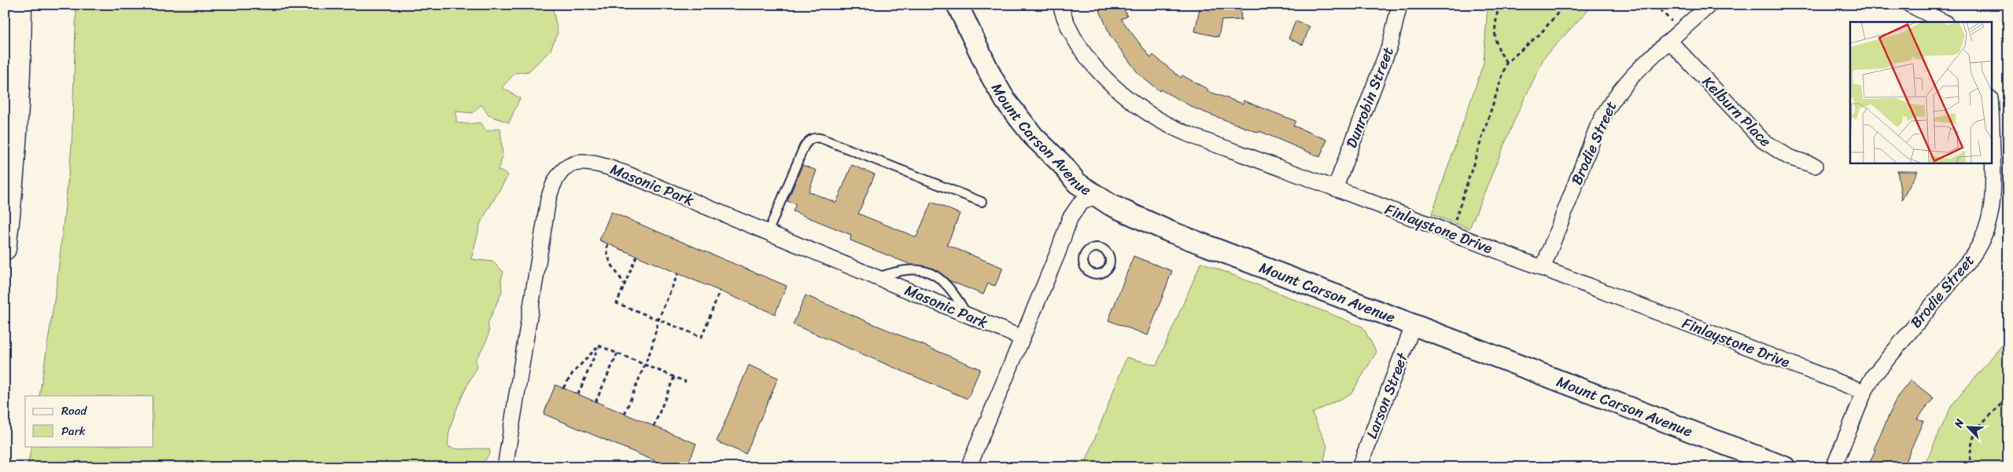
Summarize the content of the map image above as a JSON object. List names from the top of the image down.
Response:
{
  "streets": {
    "main road": ["Mount Carson Avenue"],
    "street": [
      "Dunrobin Street",
      "Kelburn Place",
      "Brodie Street",
      "Masonic Park",
      "Finlaystone Drive",
      "Larson Street"
    ]
  },
  "crossings": [
    ["Dunrobin Street", "Finlaystone Drive"],
    ["Kelburn Place", "Brodie Street"],
    ["Mount Carson Avenue", "Larson Street"],
    ["Brodie Street", "Finlaystone Drive"]
  ],
  "legend": ["Road", "Park"],
  "north": "top left"
}
